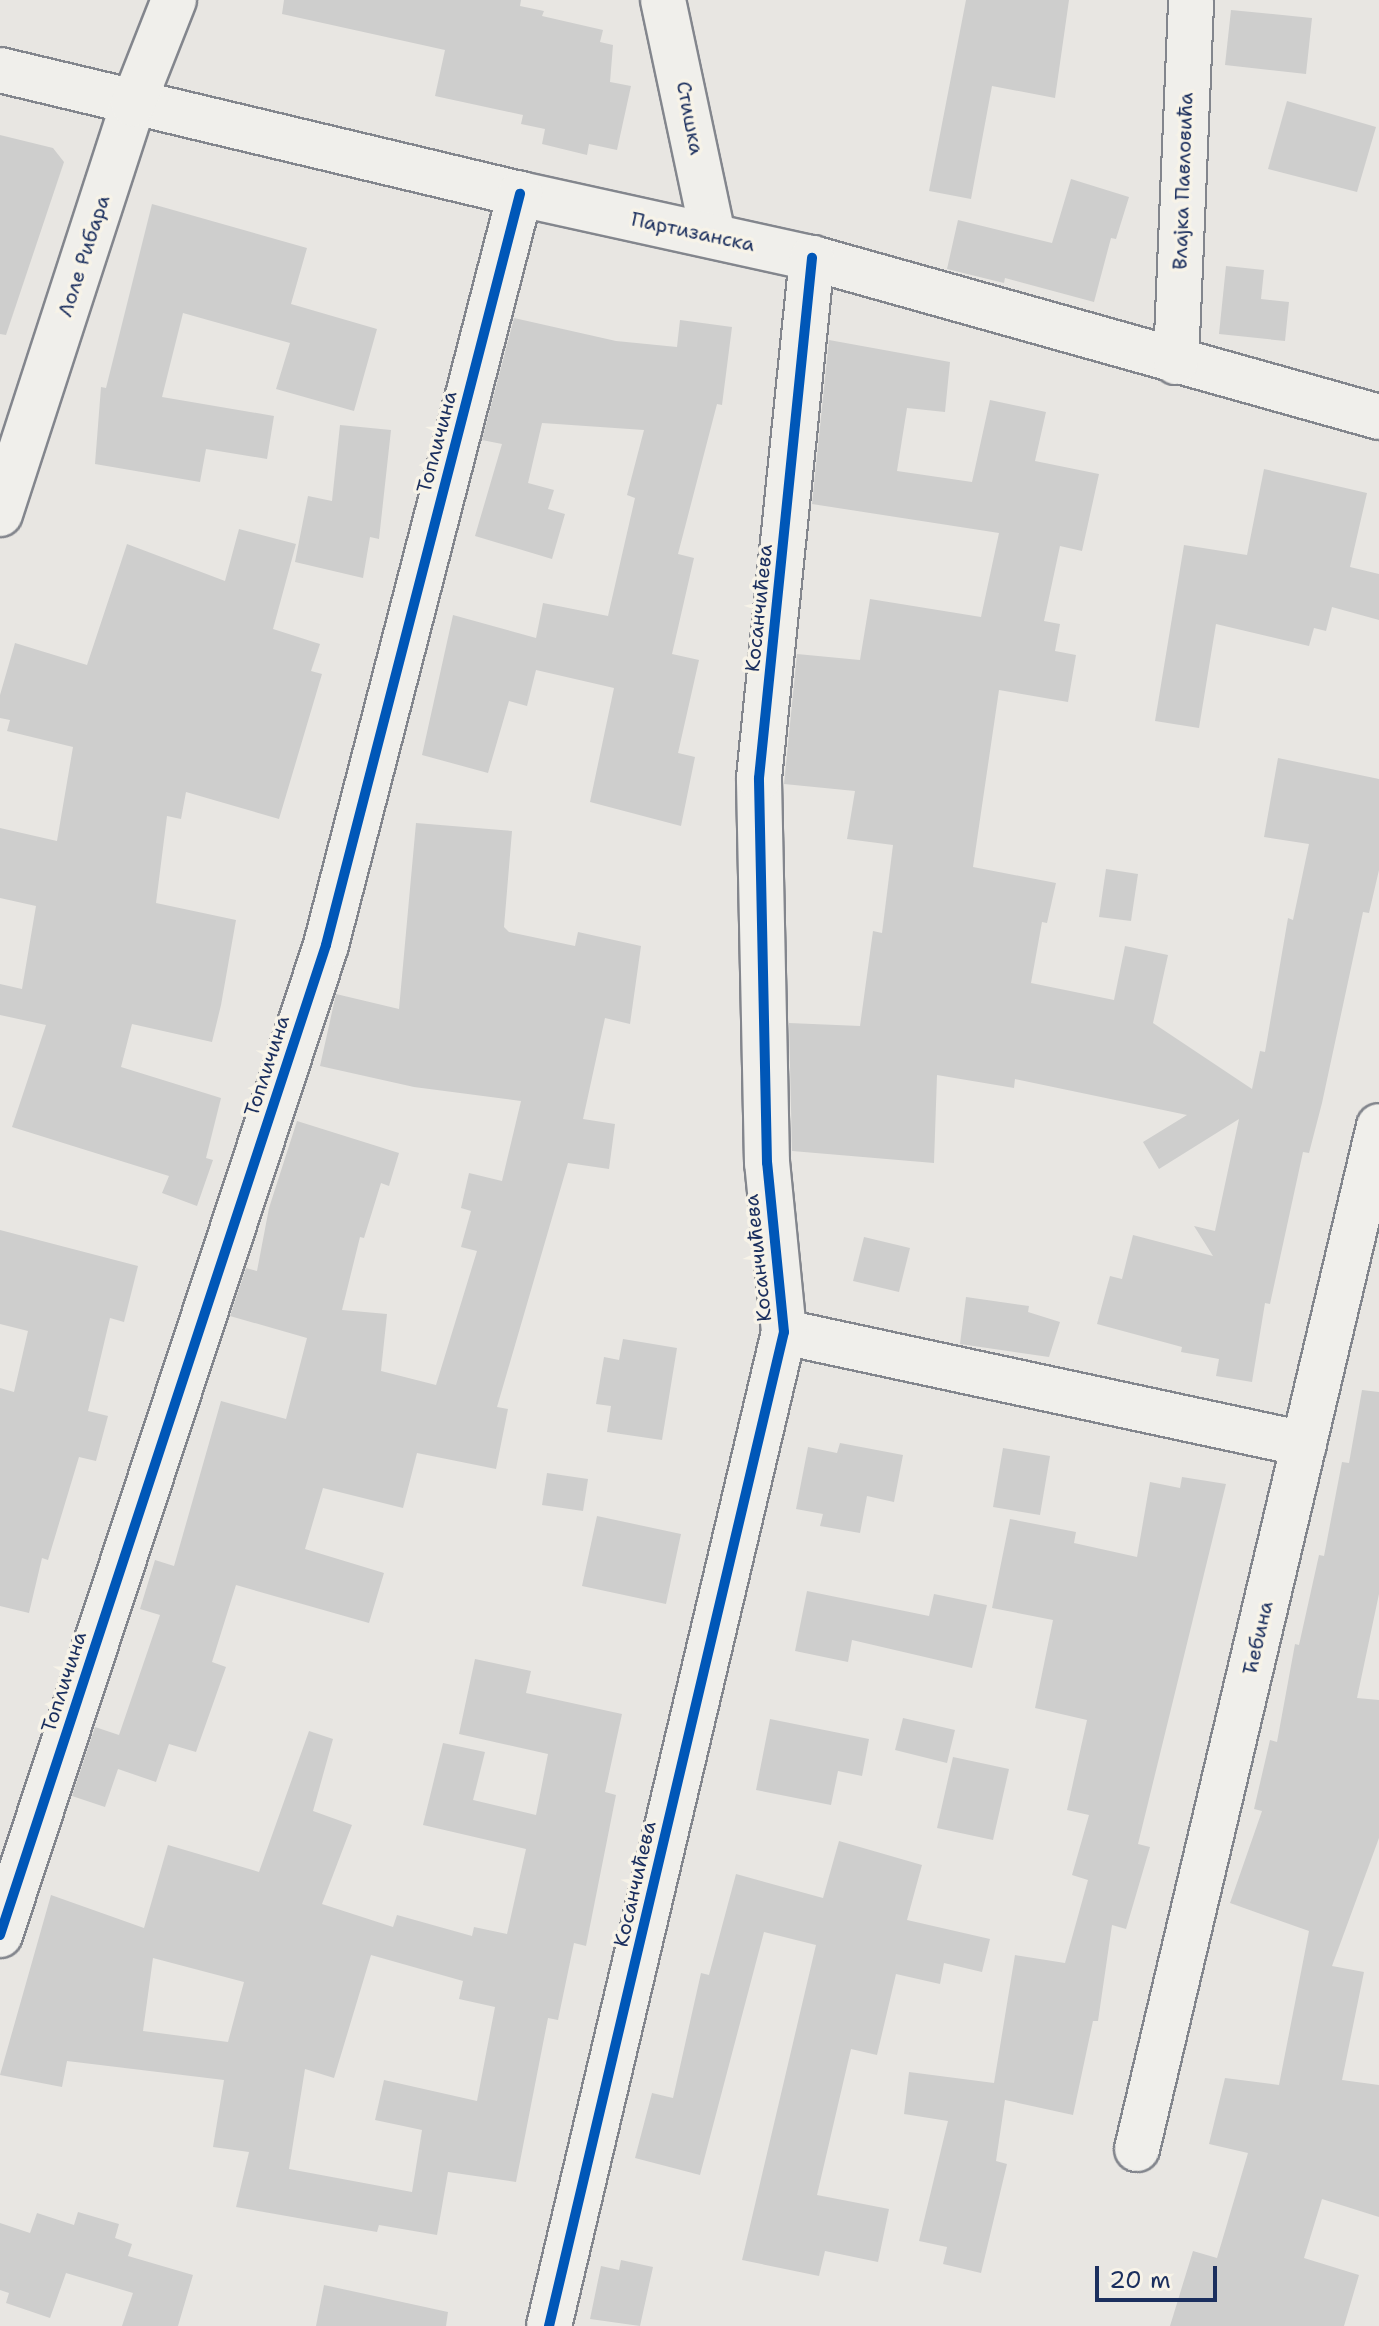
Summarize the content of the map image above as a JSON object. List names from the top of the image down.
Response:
{
  "streets": {
    "street": [
      "Стишка",
      "Влајка Павловића",
      "Партизанска",
      "Лоле Рибара",
      "Топличина",
      "Косанчићева",
      "Ћебина"
    ]
  },
  "crossings": [
    ["Стишка", "Партизанска"],
    ["Влајка Павловића", "Партизанска"],
    ["Партизанска", "Лоле Рибара"],
    ["Партизанска", "Топличина"],
    ["Партизанска", "Косанчићева"]
  ],
  "scale_bar": "20 m"
}
